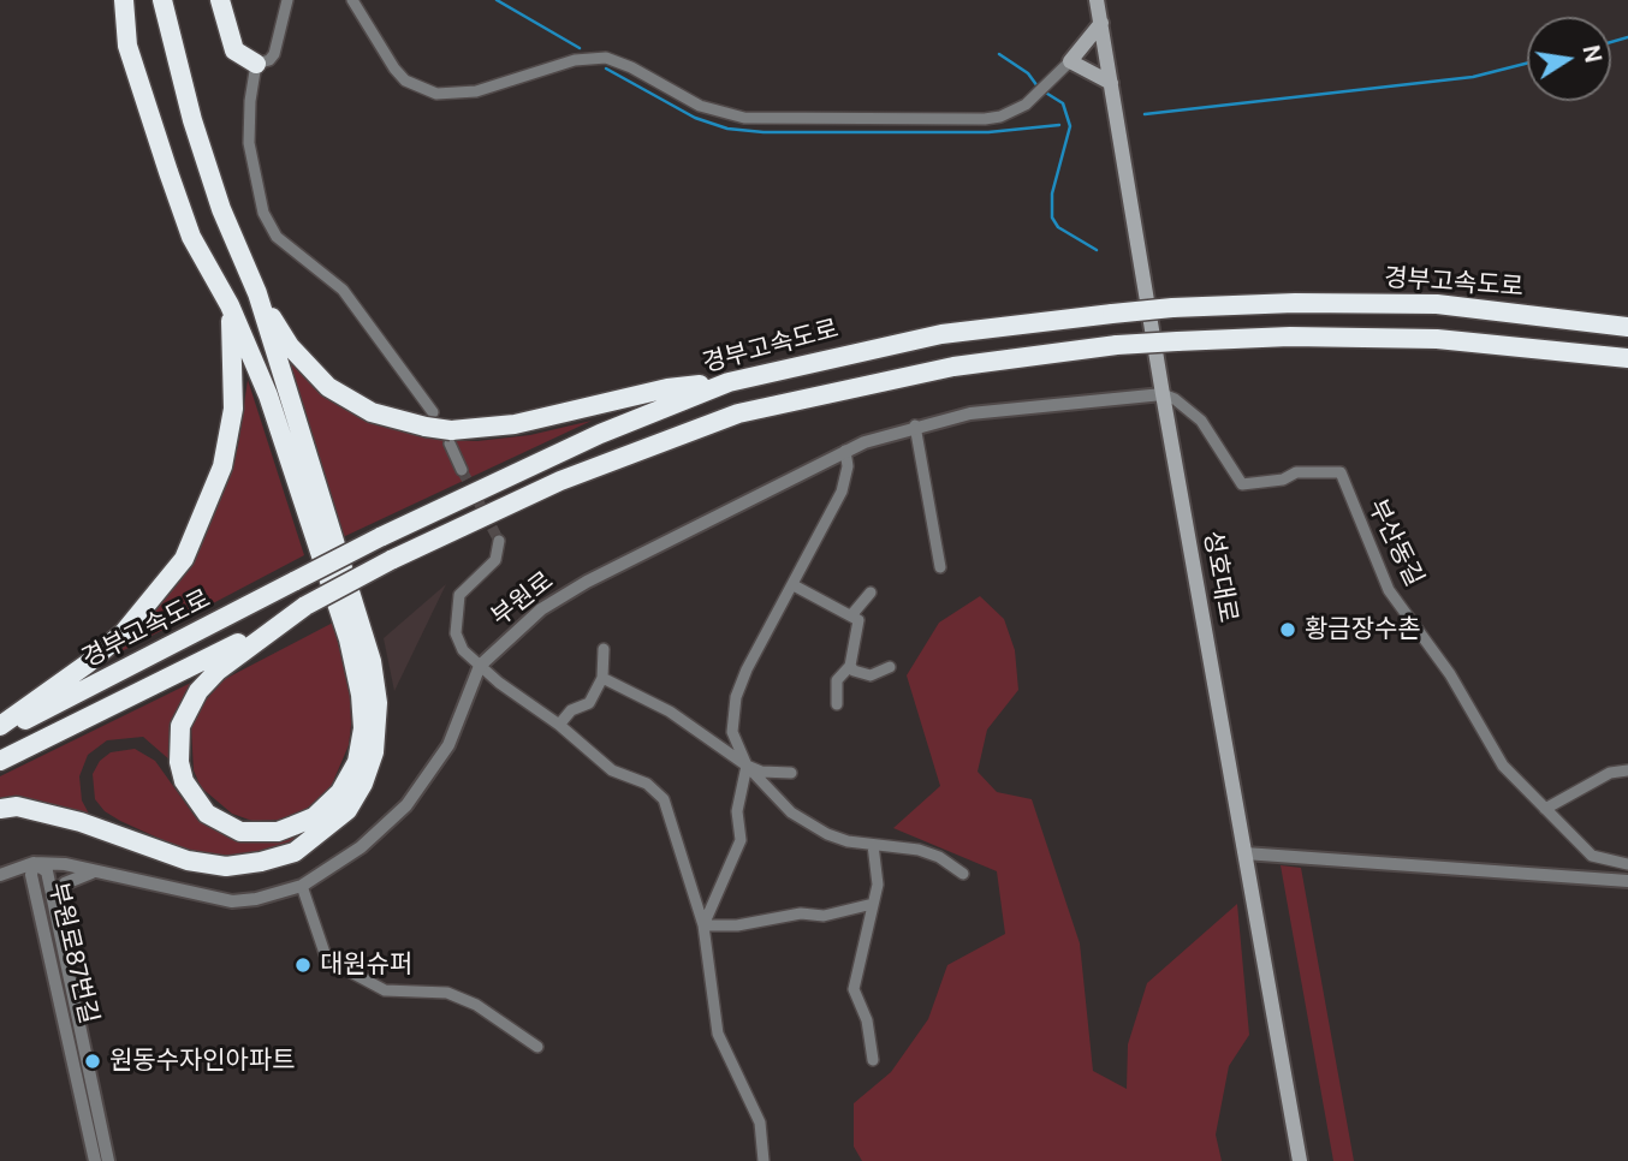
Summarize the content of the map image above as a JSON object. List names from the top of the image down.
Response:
{
  "streets": {
    "highway": ["경부고속도로"],
    "main road": ["성호대로"],
    "street": ["부산동길", "부원로", "부원로87번길"]
  },
  "crossings": [
    ["부산동길", "성호대로"],
    ["부산동길", "부원로"],
    ["성호대로", "부원로"],
    ["부원로", "부원로87번길"]
  ],
  "places": ["황금장수촌", "대원슈퍼", "원동수자인아파트"],
  "north": "right"
}
